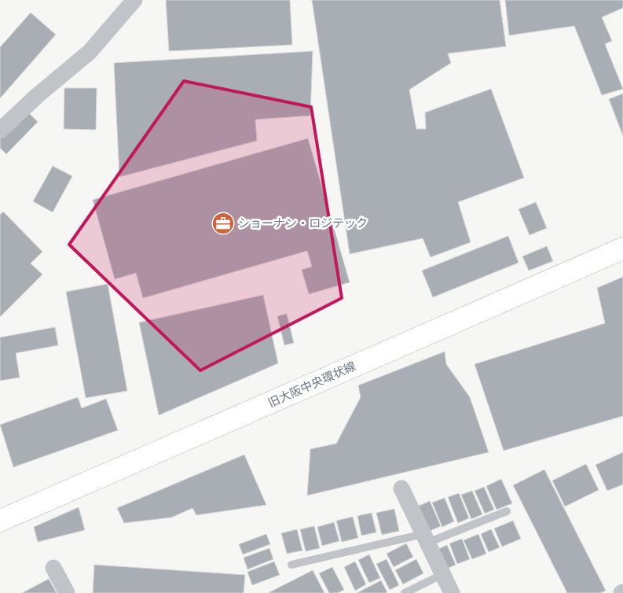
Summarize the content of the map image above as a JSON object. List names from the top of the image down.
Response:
{
  "streets": {
    "main road": ["旧大阪中央環状線"]
  },
  "places": {
    "office": ["ショーナン・ロジテック"]
  }
}
